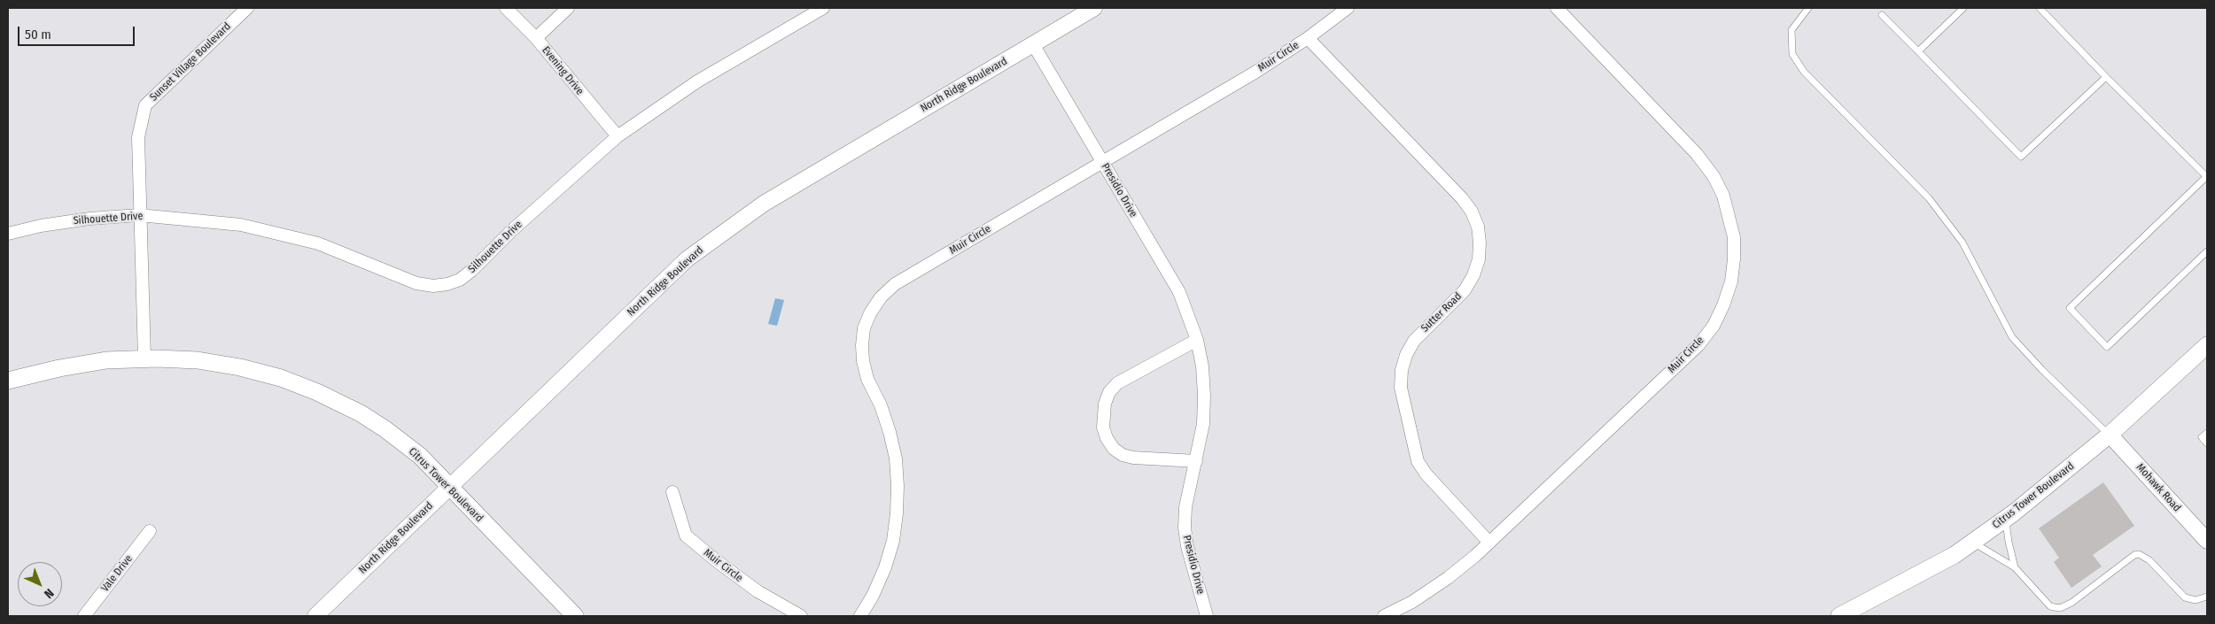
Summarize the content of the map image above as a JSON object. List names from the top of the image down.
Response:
{
  "streets": {
    "main road": ["Citrus Tower Boulevard"],
    "street": [
      "Muir Circle",
      "Sunset Village Boulevard",
      "Evening Drive",
      "North Ridge Boulevard",
      "Presidio Drive",
      "Silhouette Drive",
      "Sutter Road",
      "Mohawk Road",
      "Vale Drive"
    ]
  },
  "crossings": [
    ["Muir Circle", "Presidio Drive"],
    ["Muir Circle", "Sutter Road"],
    ["Sunset Village Boulevard", "Silhouette Drive"],
    ["Sunset Village Boulevard", "Citrus Tower Boulevard"],
    ["Evening Drive", "Silhouette Drive"],
    ["North Ridge Boulevard", "Presidio Drive"],
    ["North Ridge Boulevard", "Citrus Tower Boulevard"],
    ["Citrus Tower Boulevard", "Mohawk Road"]
  ],
  "scale_bar": "50 m",
  "north": "bottom right"
}
